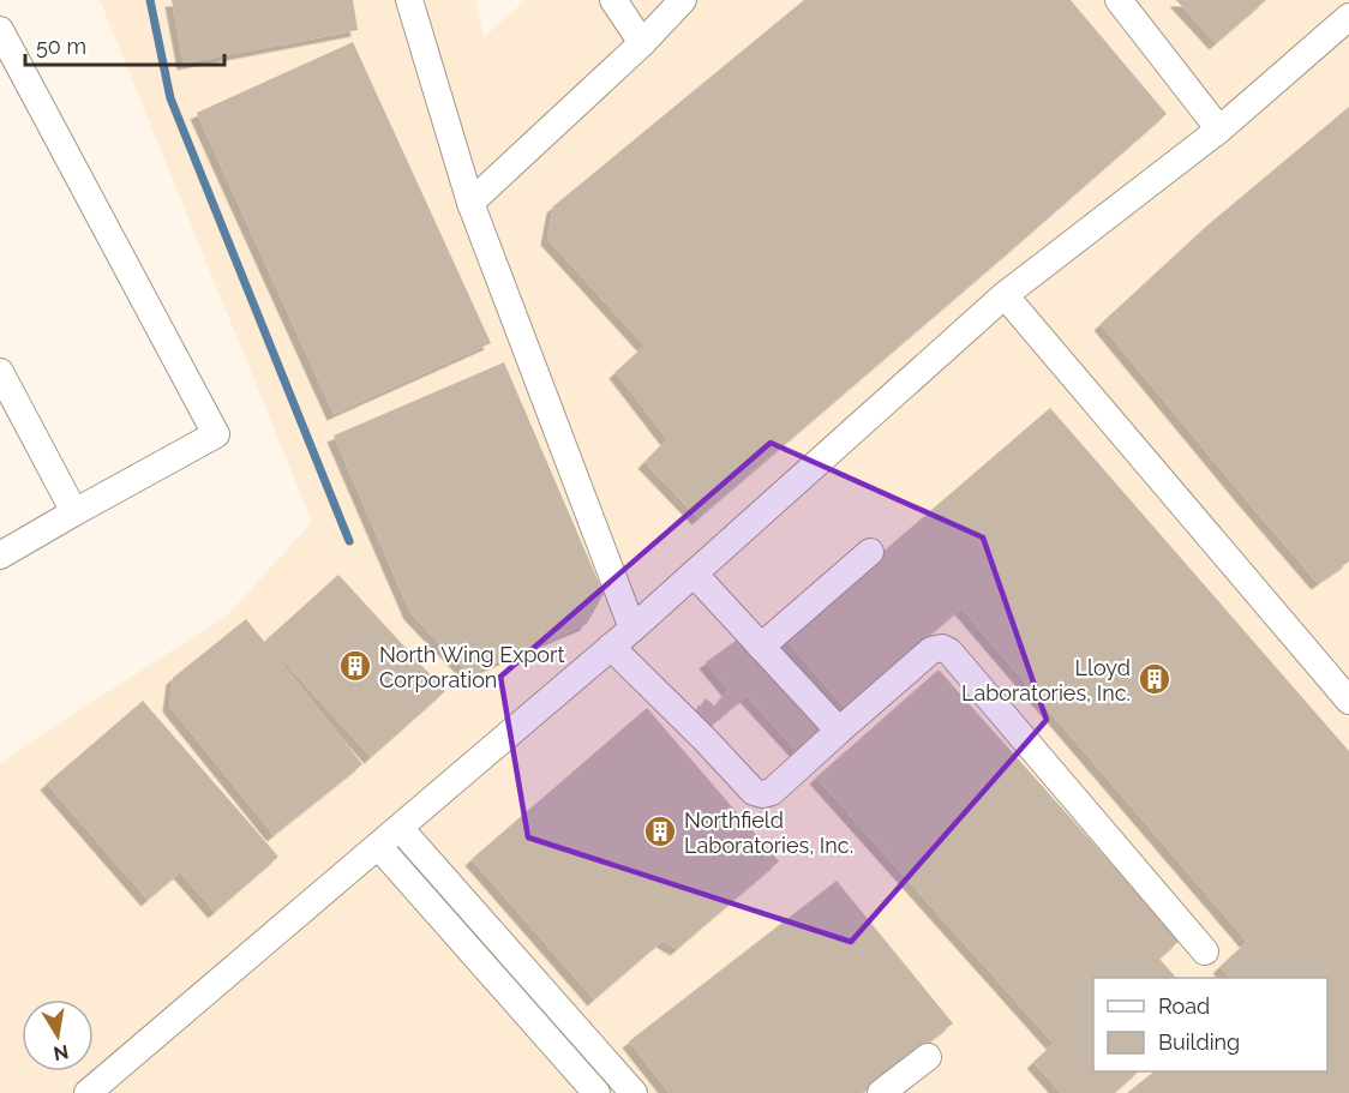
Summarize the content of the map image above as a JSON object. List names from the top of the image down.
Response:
{
  "places": {
    "building": ["North Wing Export Corporation", "Lloyd Laboratories, Inc.", "Northfield Laboratories, Inc."]
  },
  "legend": ["Road", "Building"],
  "scale_bar": "50 m",
  "north": "bottom"
}
